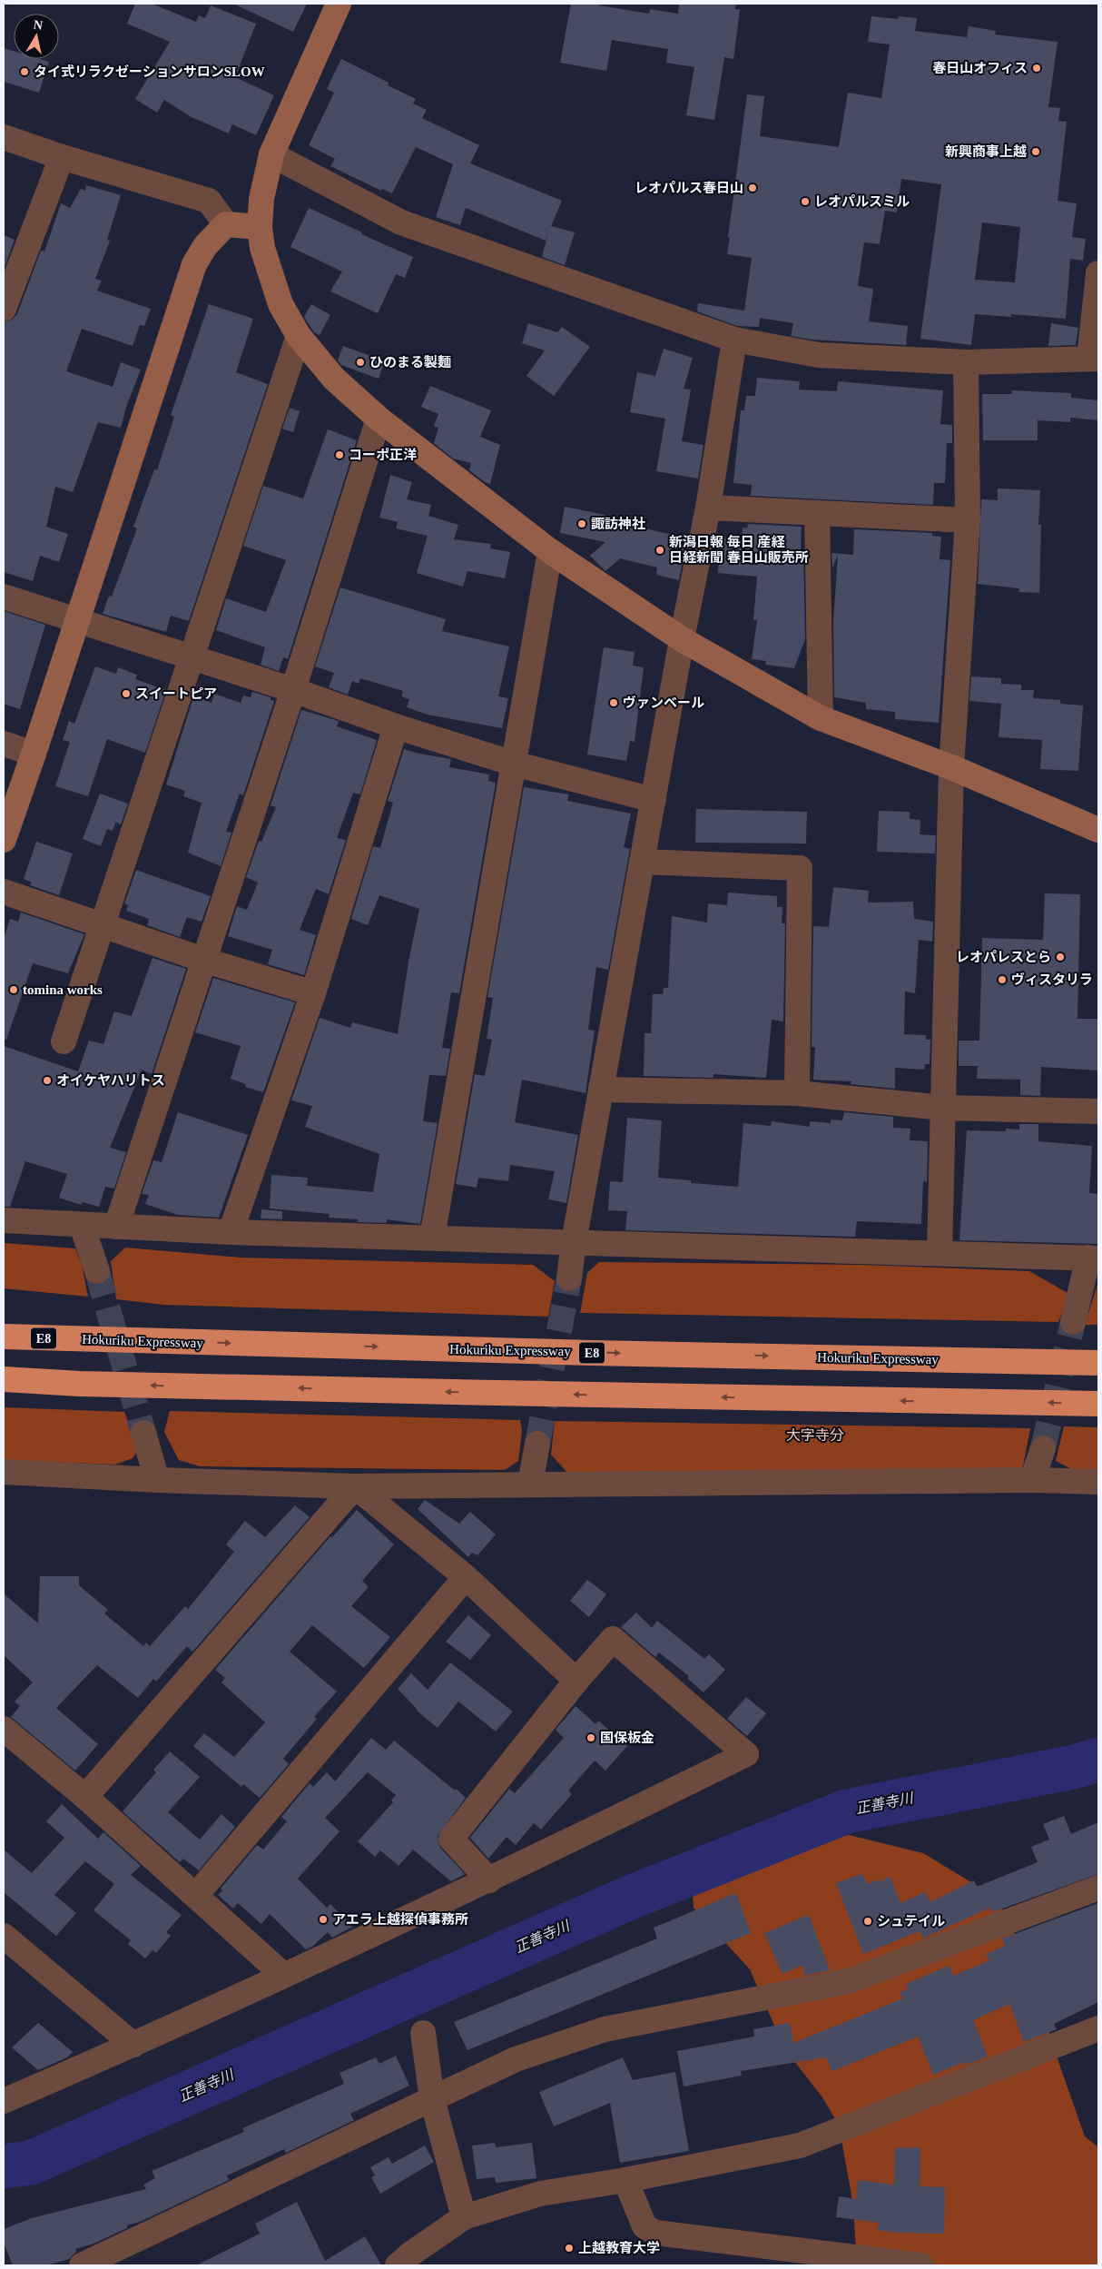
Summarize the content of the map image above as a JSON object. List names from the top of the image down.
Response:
{
  "streets": {
    "highway": ["E8", "Hokuriku Expressway"]
  },
  "districts": ["大字寺分"],
  "water": ["正善寺川"],
  "places": [
    "春日山オフィス",
    "タイ式リラクゼーションサロンSLOW",
    "新興商事上越",
    "レオパルス春日山",
    "レオパルスミル",
    "ひのまる製麺",
    "コーポ正洋",
    "諏訪神社",
    "新潟日報 毎日 産経 日経新聞 春日山販売所",
    "スイートピア",
    "ヴァンベール",
    "レオパレスとら",
    "ヴィスタリラ",
    "tomina works",
    "オイケヤハリトス",
    "国保板金",
    "アエラ上越探偵事務所",
    "シュテイル",
    "上越教育大学"
  ],
  "north": "top"
}
